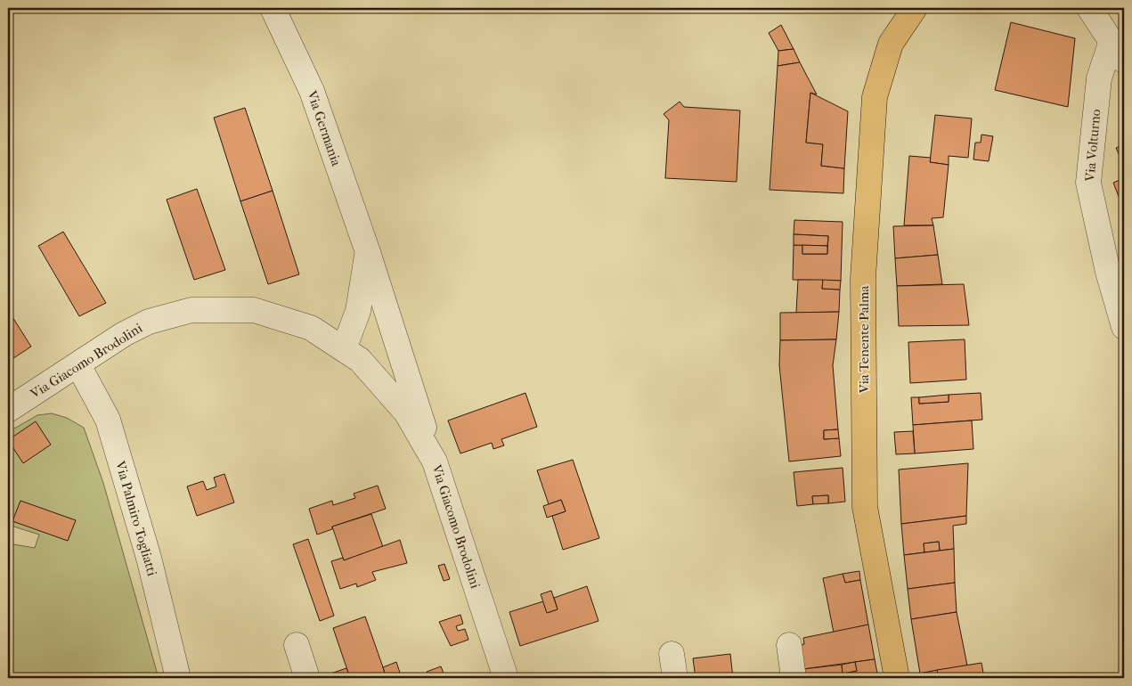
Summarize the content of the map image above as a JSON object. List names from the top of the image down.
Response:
{
  "streets": {
    "main road": ["Via Tenente Palma"],
    "street": [
      "Via Germania",
      "Via Volturno",
      "Via Giacomo Brodolini",
      "Via Palmiro Togliatti"
    ]
  },
  "crossings": [
    ["Via Germania", "Via Giacomo Brodolini"],
    ["Via Giacomo Brodolini", "Via Palmiro Togliatti"]
  ]
}
